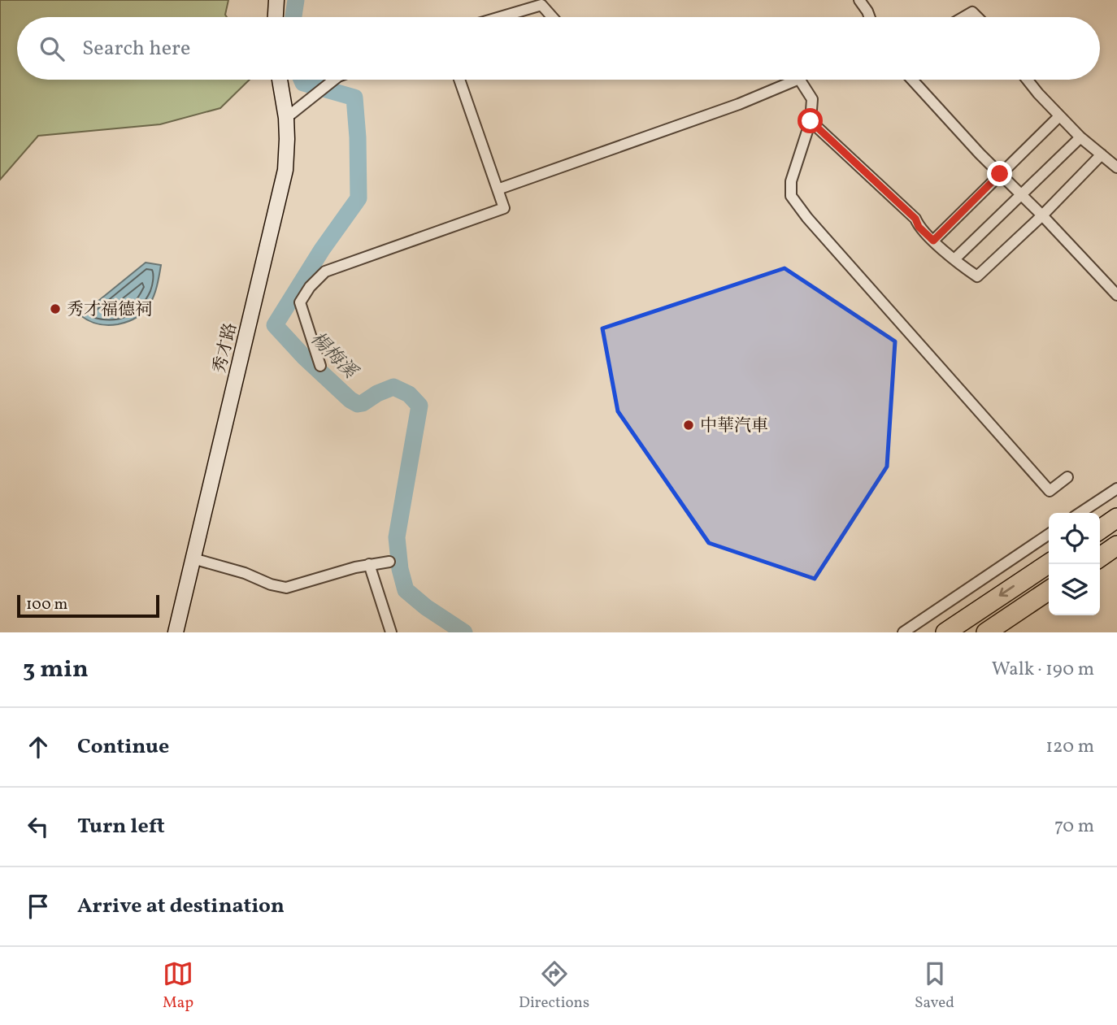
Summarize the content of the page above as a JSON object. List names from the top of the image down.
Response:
{
  "streets": {
    "main road": ["秀才路"]
  },
  "water": ["楊梅溪"],
  "places": ["秀才福德祠", "中華汽車"],
  "scale_bar": "100 m",
  "page": {
    "search": "Search here",
    "scale": "100 m",
    "heading": ["3 min", "Walk · 190 m"],
    "list": [
      ["Continue", "120 m"],
      ["Turn left", "70 m"],
      "Arrive at destination"
    ],
    "nav": ["Map", "Directions", "Saved"]
  }
}
